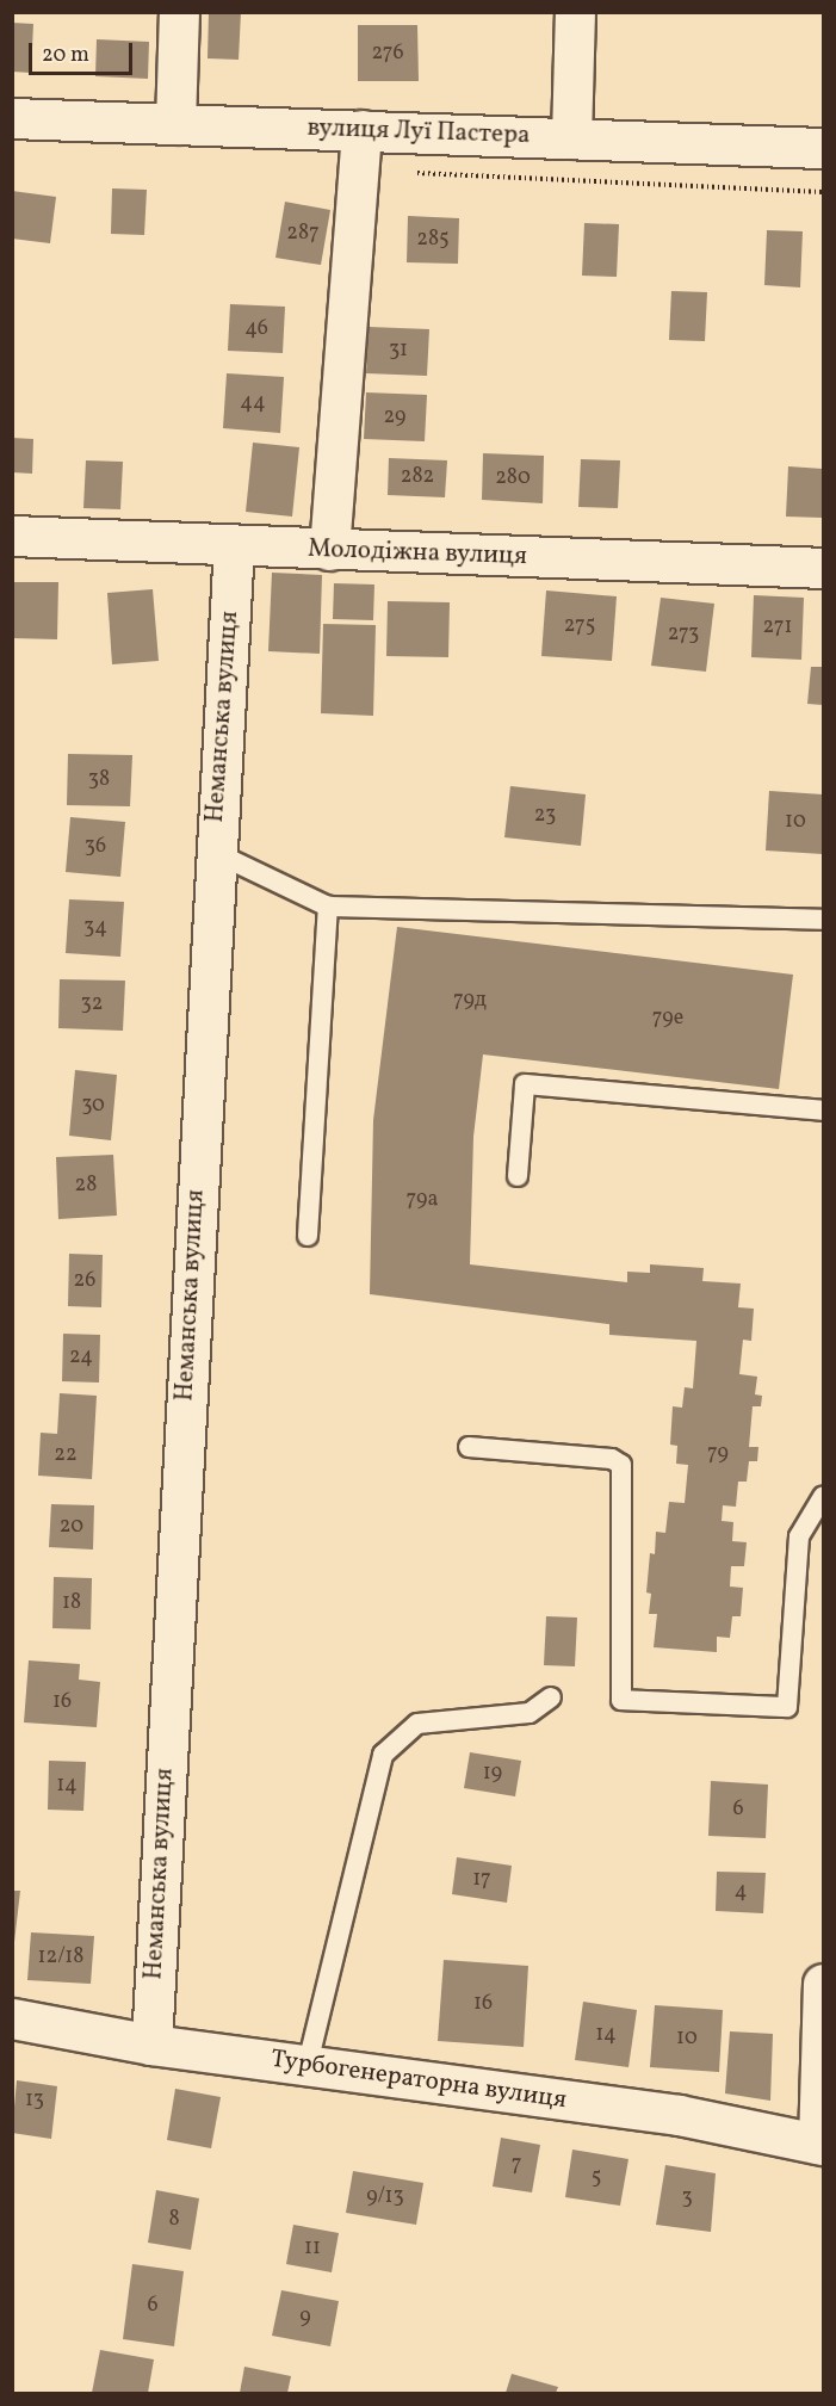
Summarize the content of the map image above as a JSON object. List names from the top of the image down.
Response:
{
  "streets": {
    "street": [
      "вулиця Луї Пастера",
      "Молодіжна вулиця",
      "Неманська вулиця",
      "Турбогенераторна вулиця"
    ]
  },
  "crossings": [
    ["Молодіжна вулиця", "Неманська вулиця"],
    ["Неманська вулиця", "Турбогенераторна вулиця"]
  ],
  "house_numbers": [
    "276",
    "287",
    "285",
    "46",
    "31",
    "44",
    "29",
    "282",
    "280",
    "275",
    "271",
    "273",
    "38",
    "23",
    "10",
    "36",
    "34",
    "79д",
    "32",
    "79е",
    "30",
    "28",
    "79а",
    "26",
    "24",
    "79",
    "22",
    "20",
    "18",
    "16",
    "19",
    "14",
    "6",
    "17",
    "4",
    "12/18",
    "16",
    "14",
    "10",
    "13",
    "7",
    "5",
    "9/13",
    "3",
    "8",
    "11",
    "6",
    "9"
  ],
  "scale_bar": "20 m"
}
